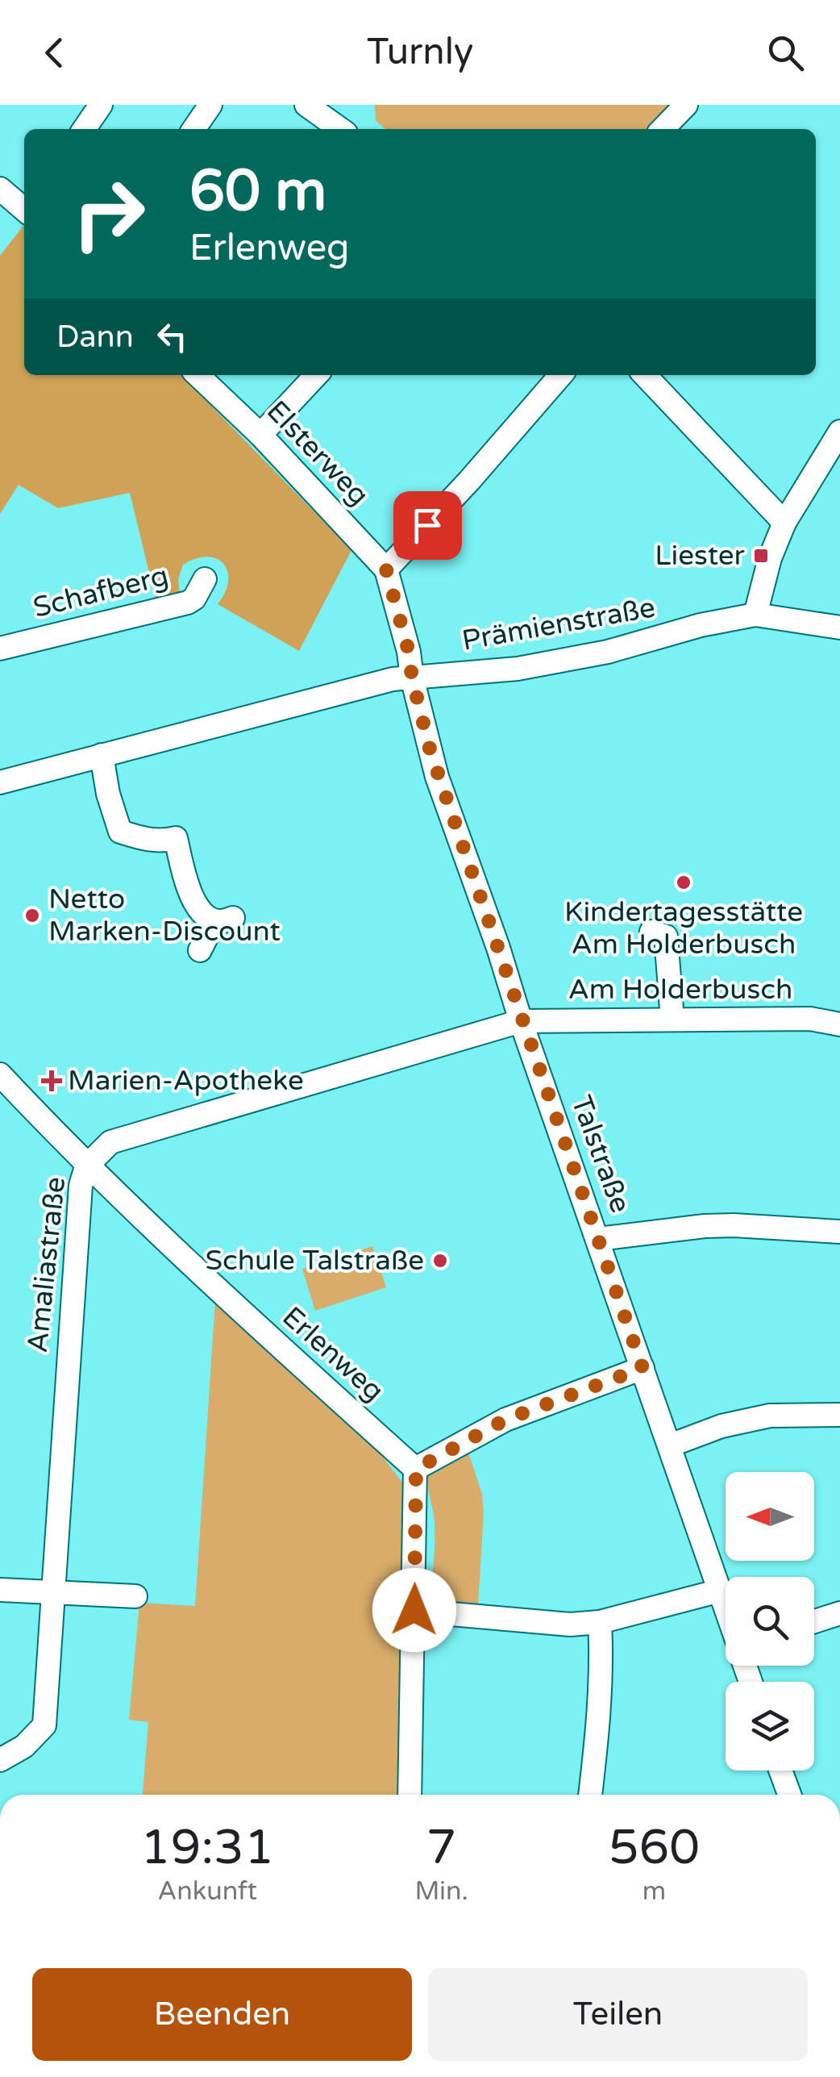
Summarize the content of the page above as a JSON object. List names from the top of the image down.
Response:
{
  "streets": {
    "street": [
      "Elsterweg",
      "Schafberg",
      "Prämienstraße",
      "Am Holderbusch",
      "Talstraße",
      "Amaliastraße",
      "Erlenweg"
    ]
  },
  "crossings": [
    ["Elsterweg", "Prämienstraße"],
    ["Elsterweg", "Talstraße"],
    ["Prämienstraße", "Talstraße"],
    ["Am Holderbusch", "Talstraße"],
    ["Am Holderbusch", "Amaliastraße"],
    ["Talstraße", "Amaliastraße"],
    ["Amaliastraße", "Erlenweg"]
  ],
  "places": {
    "transit": ["Liester"],
    "other": ["Kindertagesstätte Am Holderbusch", "Netto Marken-Discount", "Schule Talstraße"],
    "health": ["Marien-Apotheke"]
  },
  "north": "left",
  "page": {
    "header": "Turnly",
    "turn": ["60 m", "Erlenweg"],
    "then": "Dann",
    "eta": [
      "19:31",
      "Ankunft",
      "7",
      "Min.",
      "560",
      "m"
    ],
    "buttons": ["Beenden", "Teilen"]
  }
}
